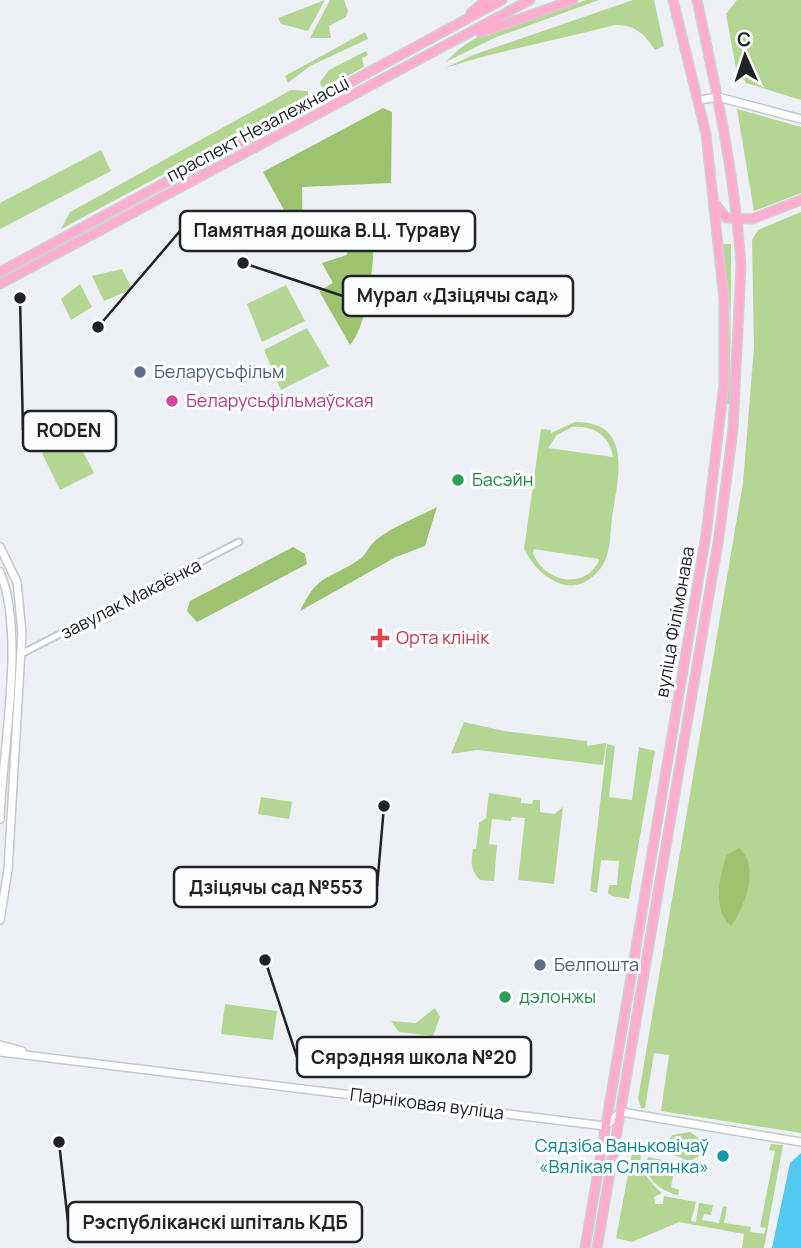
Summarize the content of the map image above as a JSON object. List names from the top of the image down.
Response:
{
  "streets": {
    "main road": ["праспект Незалежнасці", "вуліца Філімонава"],
    "street": ["завулак Макаёнка", "Парніковая вуліца"]
  },
  "crossings": [
    ["вуліца Філімонава", "Парніковая вуліца"]
  ],
  "places": {
    "other": [
      "Мурал «Дзіцячы сад»",
      "RODEN",
      "Памятная дошка В.Ц. Тураву",
      "Беларусьфільм",
      "Беларусьфільмаўская",
      "Басэйн",
      "Дзіцячы сад №553",
      "Сярэдняя школа №20",
      "Белпошта",
      "дэлонжы",
      "Рэспубліканскі шпіталь КДБ",
      "Сядзіба Ваньковічаў «Вялікая Сляпянка»"
    ],
    "health": ["Орта клінік"]
  },
  "north": "top"
}
